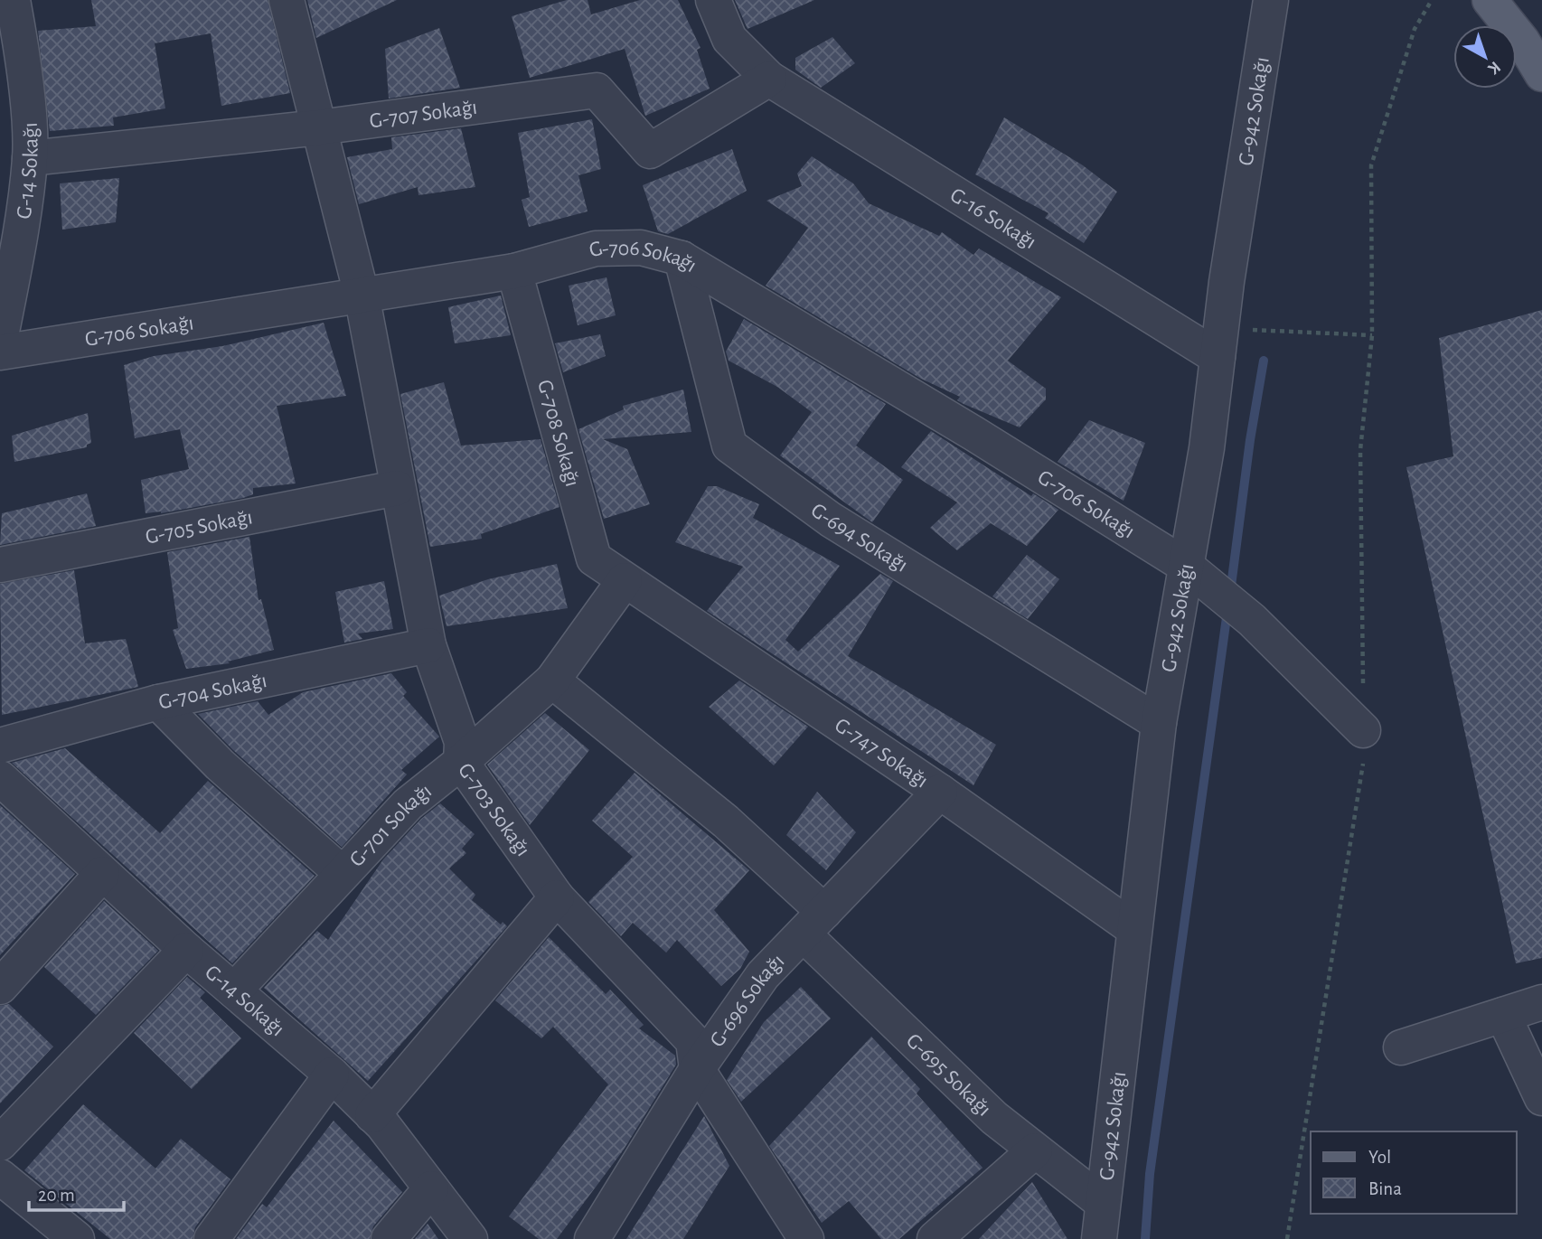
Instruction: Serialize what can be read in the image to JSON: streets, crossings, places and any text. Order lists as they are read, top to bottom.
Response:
{
  "streets": {
    "street": [
      "G-942 Sokağı",
      "G-707 Sokağı",
      "G-14 Sokağı",
      "G-16 Sokağı",
      "G-706 Sokağı",
      "G-708 Sokağı",
      "G-705 Sokağı",
      "G-694 Sokağı",
      "G-704 Sokağı",
      "G-747 Sokağı",
      "G-703 Sokağı",
      "G-701 Sokağı",
      "G-696 Sokağı",
      "G-695 Sokağı"
    ]
  },
  "crossings": [
    ["G-942 Sokağı", "G-16 Sokağı"],
    ["G-942 Sokağı", "G-706 Sokağı"],
    ["G-942 Sokağı", "G-694 Sokağı"],
    ["G-942 Sokağı", "G-747 Sokağı"],
    ["G-942 Sokağı", "G-695 Sokağı"],
    ["G-707 Sokağı", "G-14 Sokağı"],
    ["G-707 Sokağı", "G-16 Sokağı"],
    ["G-707 Sokağı", "G-703 Sokağı"],
    ["G-14 Sokağı", "G-701 Sokağı"],
    ["G-706 Sokağı", "G-708 Sokağı"],
    ["G-706 Sokağı", "G-694 Sokağı"],
    ["G-706 Sokağı", "G-703 Sokağı"],
    ["G-708 Sokağı", "G-747 Sokağı"],
    ["G-708 Sokağı", "G-701 Sokağı"],
    ["G-705 Sokağı", "G-703 Sokağı"],
    ["G-704 Sokağı", "G-703 Sokağı"],
    ["G-747 Sokağı", "G-701 Sokağı"],
    ["G-747 Sokağı", "G-696 Sokağı"],
    ["G-703 Sokağı", "G-701 Sokağı"],
    ["G-703 Sokağı", "G-696 Sokağı"],
    ["G-701 Sokağı", "G-695 Sokağı"],
    ["G-696 Sokağı", "G-695 Sokağı"]
  ],
  "legend": ["Yol", "Bina"],
  "scale_bar": "20 m",
  "north": "bottom right"
}
